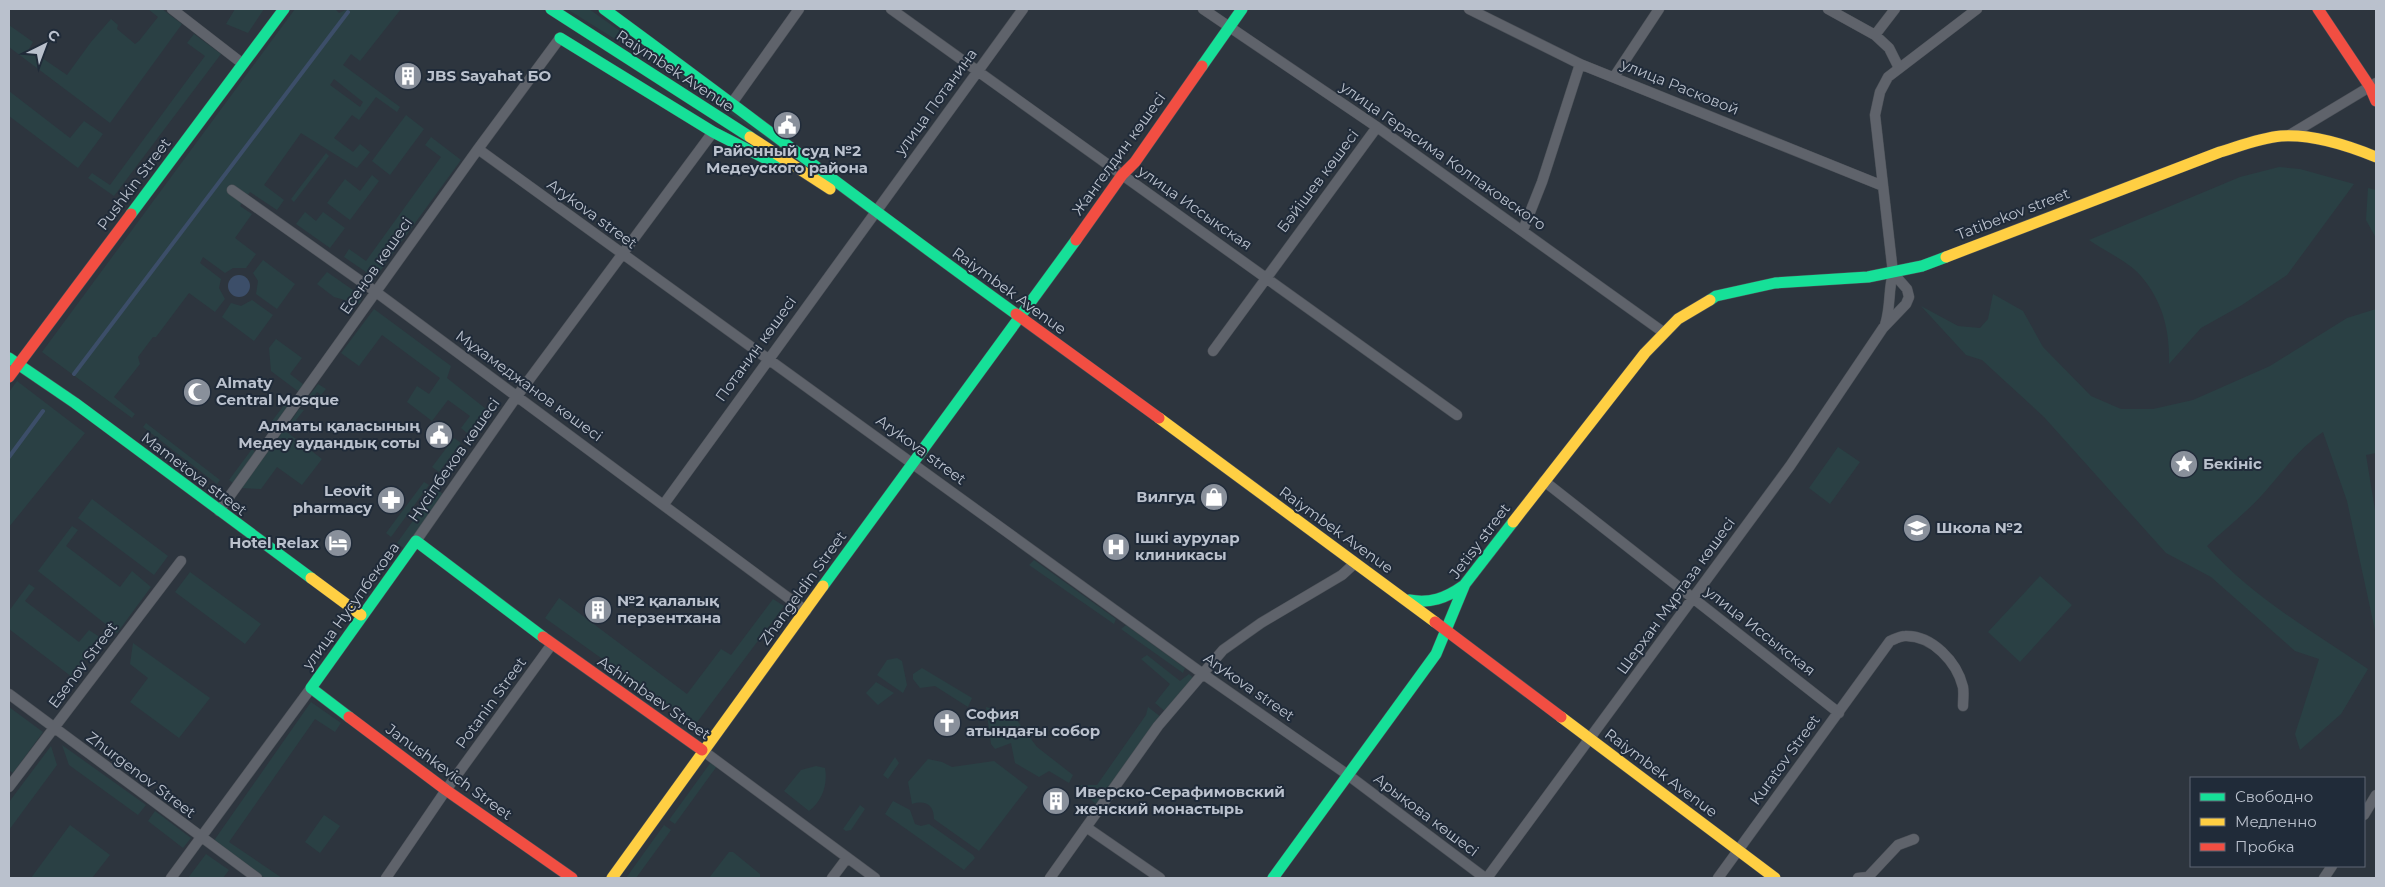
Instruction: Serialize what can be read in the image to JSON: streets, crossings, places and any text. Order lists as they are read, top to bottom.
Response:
{
  "streets": {
    "main road": [
      "Raiymbek Avenue",
      "Жангелдин көшесі",
      "Pushkin Street",
      "Tatibekov street",
      "Mametovа street",
      "Jetisy street",
      "Zhangeldin Street",
      "улица Нусупбекова",
      "Ashimbaev Street",
      "Janushkevich Street"
    ],
    "street": [
      "улица Расковой",
      "улица Потанина",
      "улица Герасима Колпаковского",
      "Бәйішев көшесі",
      "улица Иссыкская",
      "Arykova street",
      "Есенов көшесі",
      "Потанин көшесі",
      "Мұхамеджанов көшесі",
      "Нүсіпбеков көшесі",
      "Шерхан Мұртаза көшесі",
      "Esenov Street",
      "Potanin Street",
      "Kuratov Street",
      "Zhurgenov Street",
      "Арықова көшесі"
    ]
  },
  "crossings": [
    ["Raiymbek Avenue", "улица Потанина"],
    ["Raiymbek Avenue", "Жангелдин көшесі"],
    ["Raiymbek Avenue", "Есенов көшесі"],
    ["Raiymbek Avenue", "Потанин көшесі"],
    ["Raiymbek Avenue", "Нүсіпбеков көшесі"],
    ["Raiymbek Avenue", "Jetisy street"],
    ["Raiymbek Avenue", "Zhangeldin Street"],
    ["Raiymbek Avenue", "Шерхан Мұртаза көшесі"],
    ["Raiymbek Avenue", "Kuratov Street"],
    ["улица Потанина", "улица Иссыкская"],
    ["улица Потанина", "Потанин көшесі"],
    ["Жангелдин көшесі", "улица Герасима Колпаковского"],
    ["Жангелдин көшесі", "улица Иссыкская"],
    ["Жангелдин көшесі", "Zhangeldin Street"],
    ["улица Герасима Колпаковского", "Бәйішев көшесі"],
    ["улица Герасима Колпаковского", "Tatibekov street"],
    ["улица Герасима Колпаковского", "Jetisy street"],
    ["Бәйішев көшесі", "улица Иссыкская"],
    ["Pushkin Street", "Mametovа street"],
    ["улица Иссыкская", "Jetisy street"],
    ["улица Иссыкская", "Шерхан Мұртаза көшесі"],
    ["улица Иссыкская", "Kuratov Street"],
    ["Arykova street", "Есенов көшесі"],
    ["Arykova street", "Потанин көшесі"],
    ["Arykova street", "Нүсіпбеков көшесі"],
    ["Arykova street", "Jetisy street"],
    ["Arykova street", "Zhangeldin Street"],
    ["Arykova street", "Арықова көшесі"],
    ["Tatibekov street", "Jetisy street"],
    ["Есенов көшесі", "Мұхамеджанов көшесі"],
    ["Есенов көшесі", "Mametovа street"],
    ["Потанин көшесі", "Мұхамеджанов көшесі"],
    ["Мұхамеджанов көшесі", "Нүсіпбеков көшесі"],
    ["Мұхамеджанов көшесі", "Zhangeldin Street"],
    ["Нүсіпбеков көшесі", "улица Нусупбекова"],
    ["Нүсіпбеков көшесі", "Ashimbaev Street"],
    ["Mametovа street", "улица Нусупбекова"],
    ["Jetisy street", "Арықова көшесі"],
    ["Zhangeldin Street", "Ashimbaev Street"],
    ["Шерхан Мұртаза көшесі", "Арықова көшесі"],
    ["улица Нусупбекова", "Ashimbaev Street"],
    ["улица Нусупбекова", "Janushkevich Street"],
    ["Esenov Street", "Zhurgenov Street"],
    ["Ashimbaev Street", "Potanin Street"],
    ["Potanin Street", "Janushkevich Street"]
  ],
  "places": {
    "building": ["JBS Sayahat БО", "№2 қалалық перзентхана", "Иверско-Серафимовский женский монастырь"],
    "public building": ["Районный суд №2 Медеуского района", "Алматы қаласының Медеу аудандық соты"],
    "mosque": ["Almaty Central Mosque"],
    "place": ["Бекініс"],
    "shop": ["Вилгуд"],
    "pharmacy": ["Leovit pharmacy"],
    "school or university": ["Школа №2"],
    "hotel": ["Hotel Relax"],
    "hospital": ["Ішкі аурулар клиникасы"],
    "church": ["София атындағы собор"]
  },
  "legend": ["Свободно", "Медленно", "Пробка"],
  "north": "top right"
}
